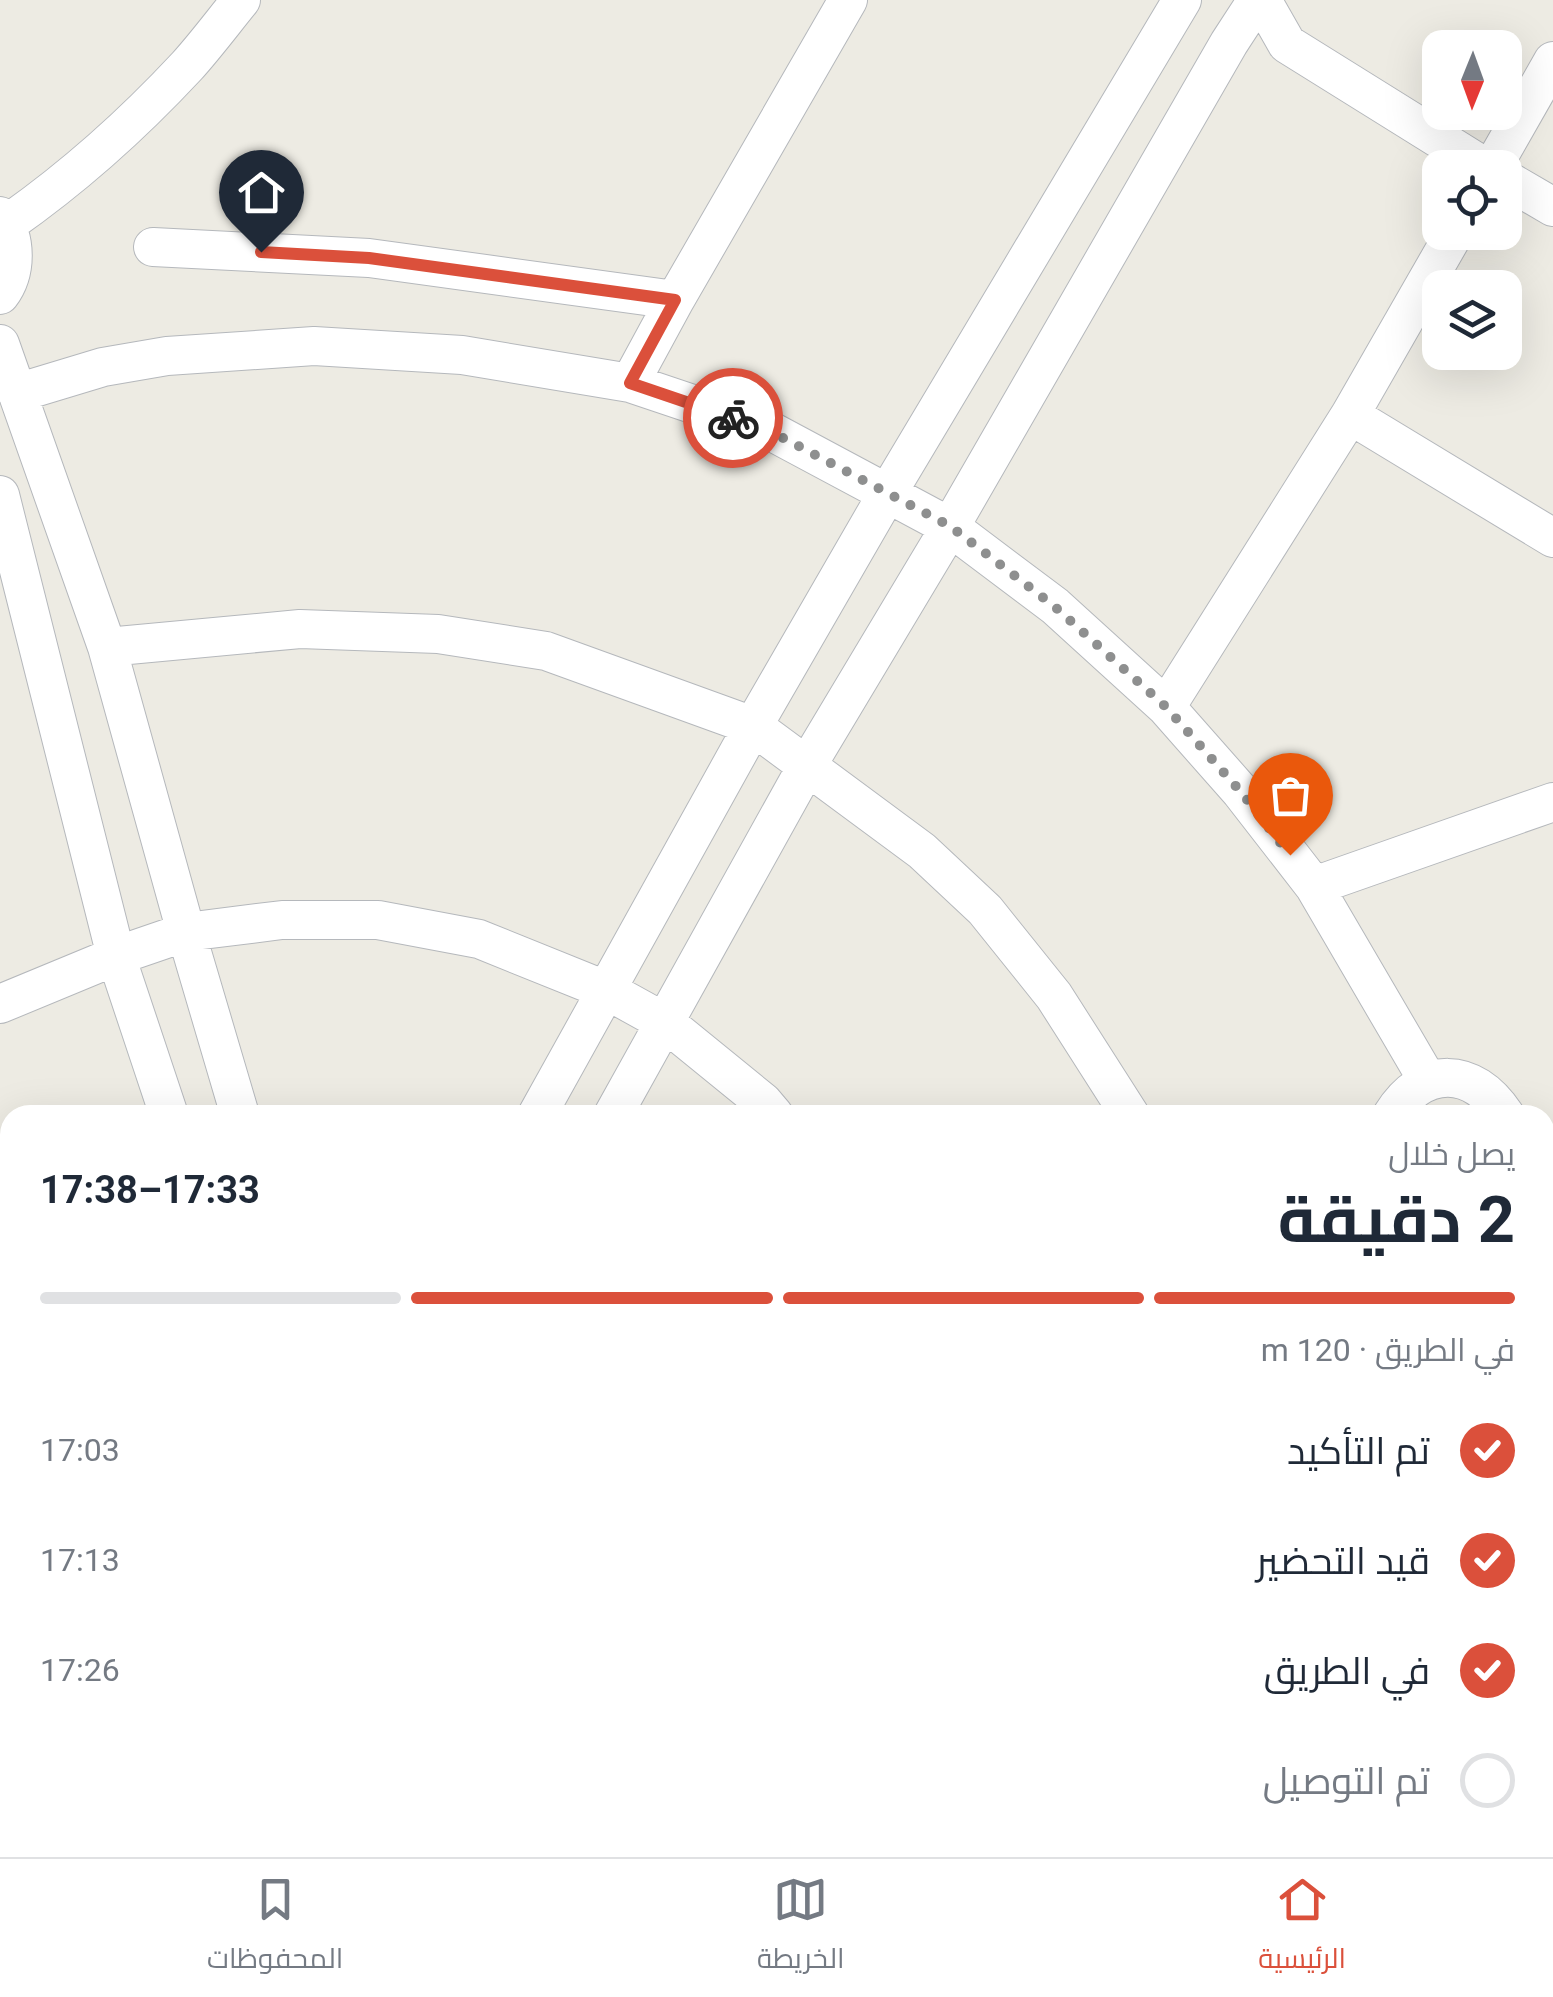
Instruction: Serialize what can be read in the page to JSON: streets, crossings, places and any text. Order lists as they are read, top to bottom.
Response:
{
  "north": "bottom",
  "page": {
    "heading": ["2 دقيقة", "يصل خلال", "17:33–17:38"],
    "bar": "في الطريق · 120 m",
    "list": [
      ["تم التأكيد", "17:03"],
      ["قيد التحضير", "17:13"],
      ["في الطريق", "17:26"],
      "تم التوصيل"
    ],
    "tabs": ["الرئيسية", "الخريطة", "المحفوظات"]
  }
}
